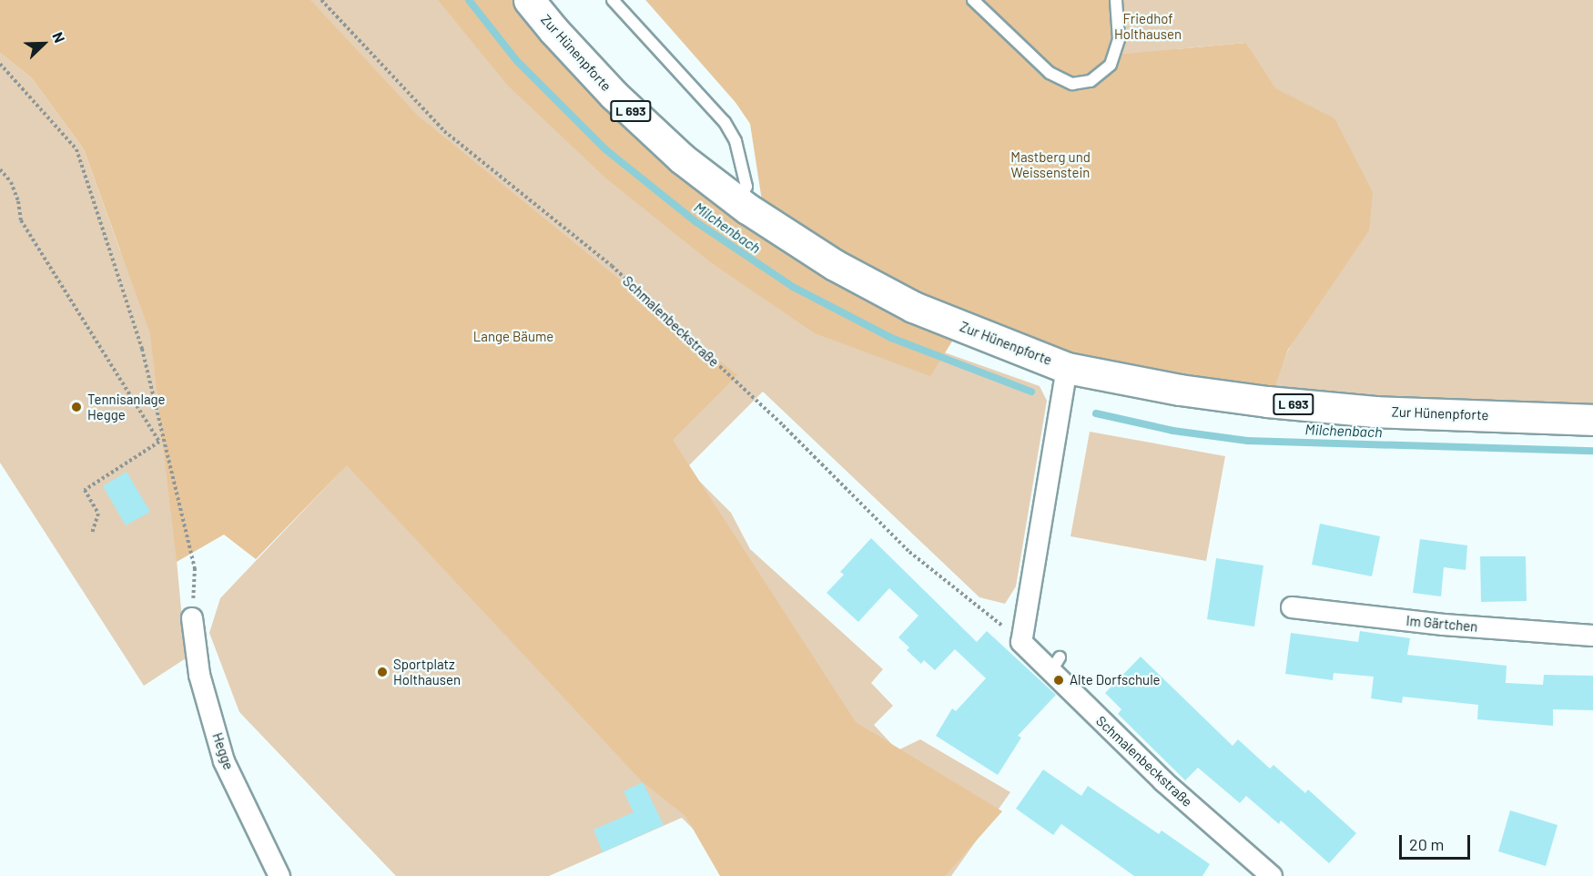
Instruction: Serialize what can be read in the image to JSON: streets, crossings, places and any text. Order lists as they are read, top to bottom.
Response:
{
  "streets": {
    "main road": ["Zur Hünenpforte", "L 693"],
    "street": ["Schmalenbeckstraße", "Im Gärtchen", "Hegge"]
  },
  "water": ["Milchenbach"],
  "parks": ["Friedhof Holthausen", "Mastberg und Weissenstein", "Lange Bäume"],
  "places": ["Tennisanlage Hegge", "Sportplatz Holthausen", "Alte Dorfschule"],
  "scale_bar": "20 m",
  "north": "top right"
}
